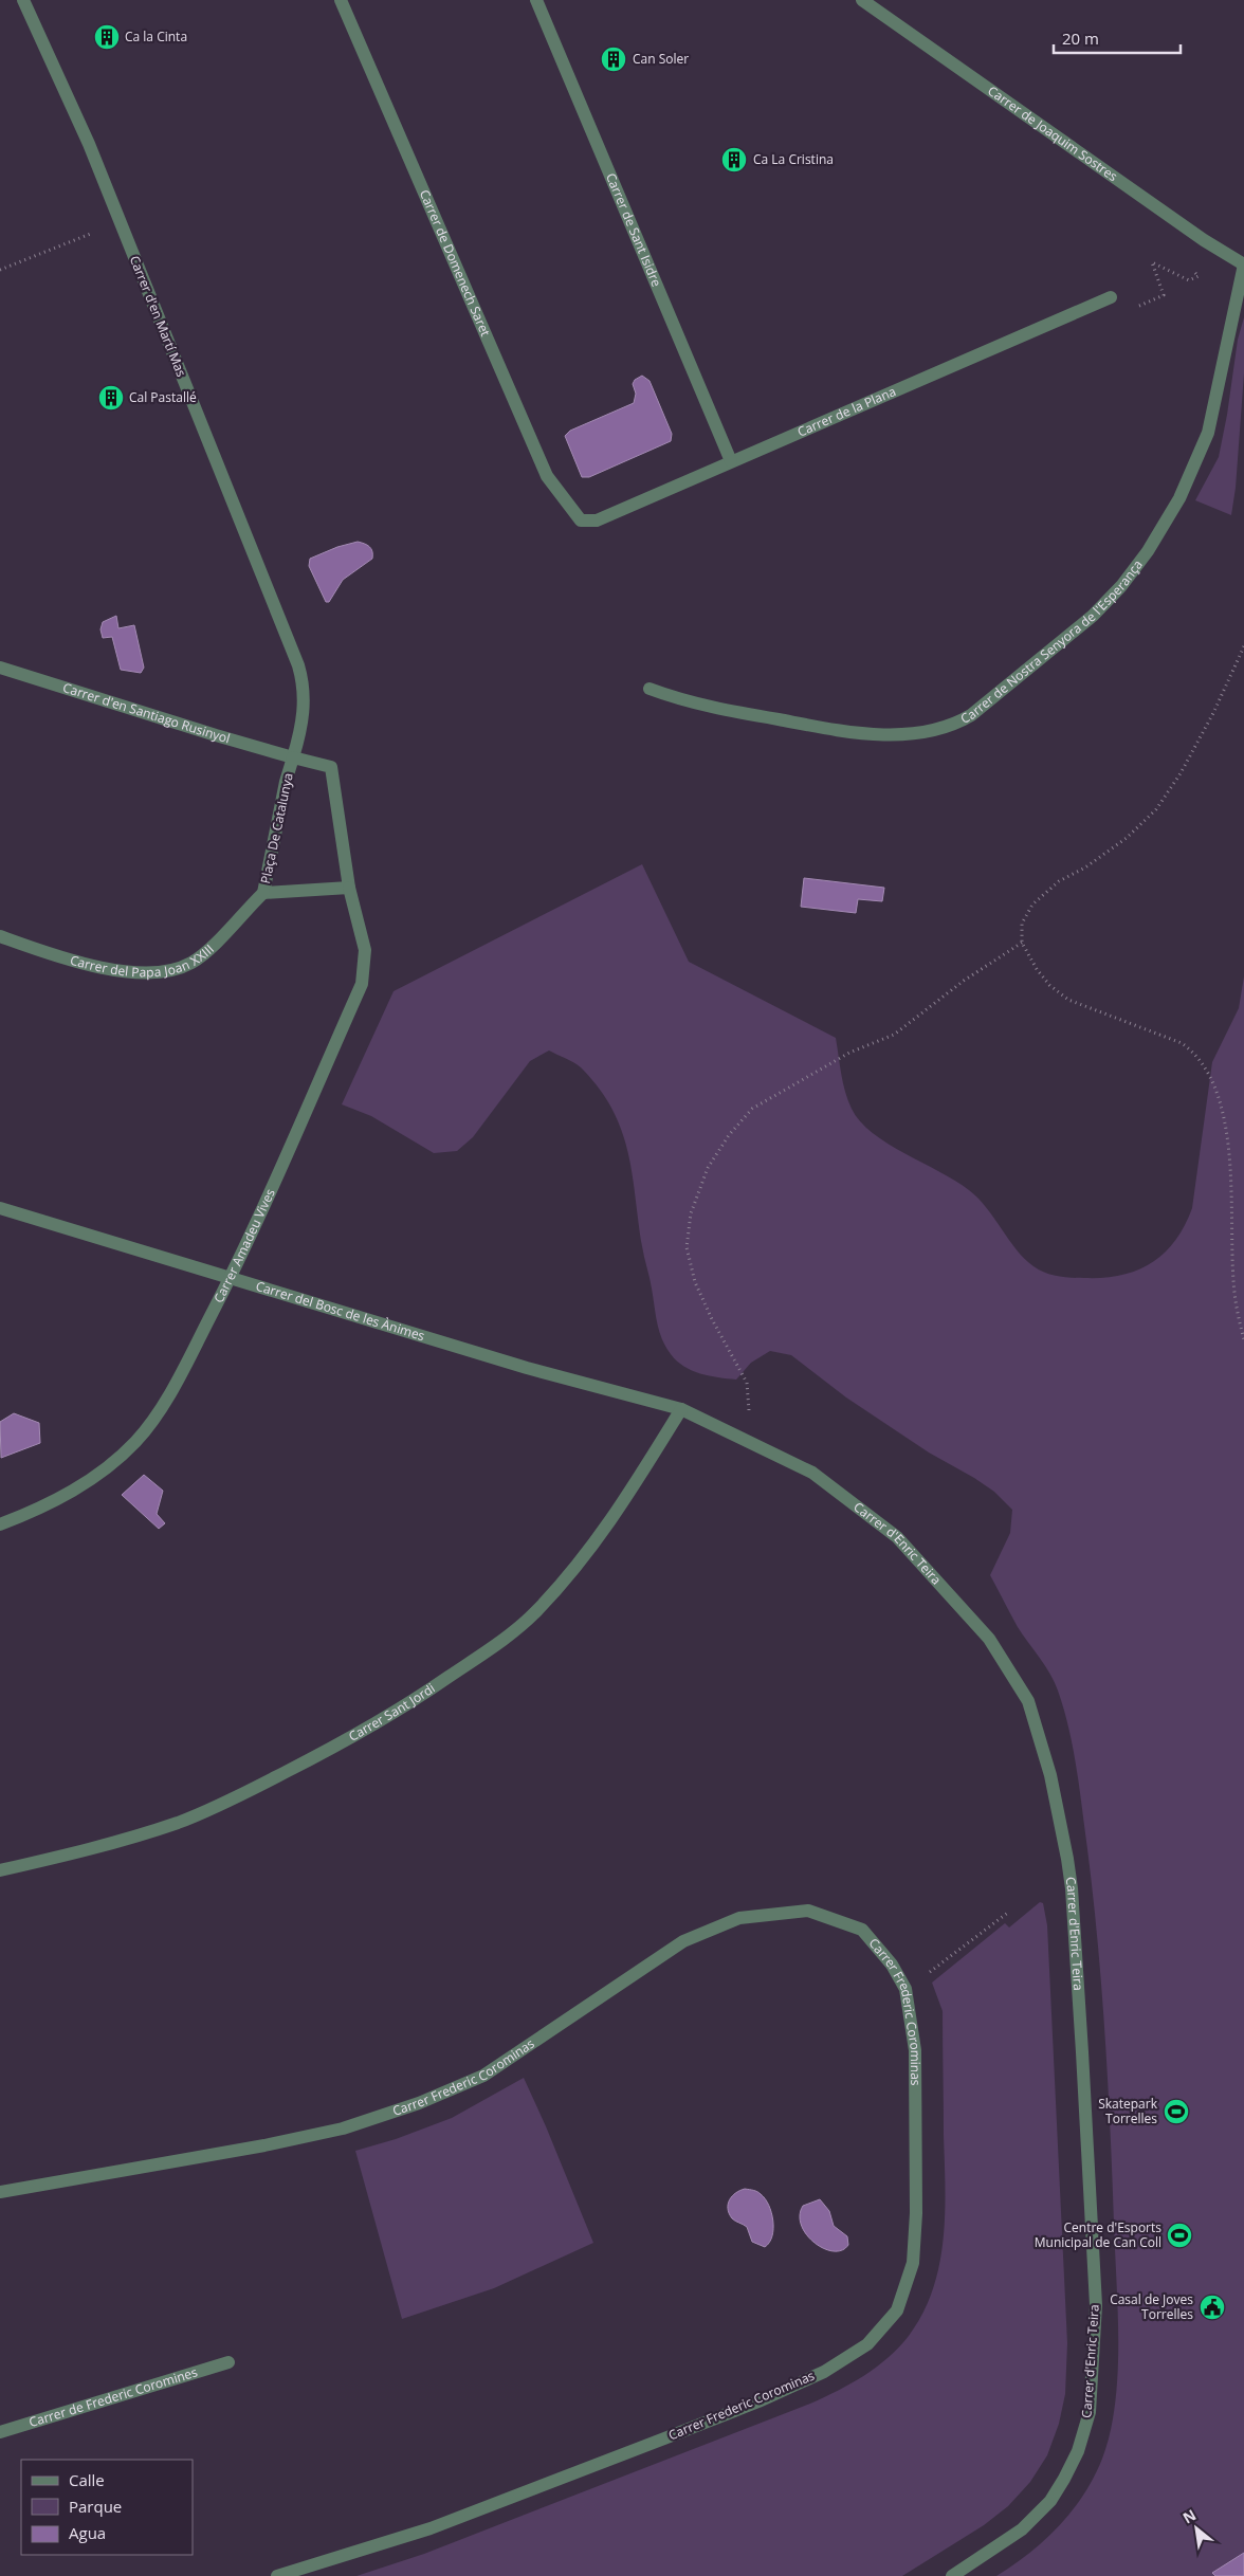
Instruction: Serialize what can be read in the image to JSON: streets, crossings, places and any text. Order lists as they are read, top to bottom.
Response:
{
  "streets": {
    "street": [
      "Carrer de Joaquim Sostres",
      "Carrer de Sant Isidre",
      "Carrer de Domenech Saret",
      "Carrer d'en Martí Mas",
      "Carrer de la Plana",
      "Carrer de Nostra Senyora de l'Esperança",
      "Carrer d'en Santiago Rusinyol",
      "Plaça De Catalunya",
      "Carrer del Papa Joan XXIII",
      "Carrer Amadeu Vives",
      "Carrer del Bosc de les Ànimes",
      "Carrer d'Enric Teira",
      "Carrer Sant Jordi",
      "Carrer Frederic Corominas",
      "Carrer de Frederic Coromines"
    ]
  },
  "crossings": [
    ["Carrer de Joaquim Sostres", "Carrer de Nostra Senyora de l'Esperança"],
    ["Carrer de Sant Isidre", "Carrer de la Plana"],
    ["Carrer de Domenech Saret", "Carrer de la Plana"],
    ["Carrer d'en Martí Mas", "Carrer d'en Santiago Rusinyol"],
    ["Carrer d'en Martí Mas", "Plaça De Catalunya"],
    ["Carrer d'en Santiago Rusinyol", "Plaça De Catalunya"],
    ["Plaça De Catalunya", "Carrer del Papa Joan XXIII"],
    ["Plaça De Catalunya", "Carrer Amadeu Vives"],
    ["Carrer Amadeu Vives", "Carrer del Bosc de les Ànimes"],
    ["Carrer del Bosc de les Ànimes", "Carrer d'Enric Teira"],
    ["Carrer del Bosc de les Ànimes", "Carrer Sant Jordi"],
    ["Carrer d'Enric Teira", "Carrer Sant Jordi"]
  ],
  "places": {
    "building": [
      "Ca la Cinta",
      "Can Soler",
      "Ca La Cristina",
      "Cal Pastallé"
    ],
    "sports": ["Skatepark Torrelles", "Centre d'Esports Municipal de Can Coll"],
    "public building": ["Casal de Joves Torrelles"]
  },
  "legend": ["Calle", "Parque", "Agua"],
  "scale_bar": "20 m",
  "north": "top left"
}
